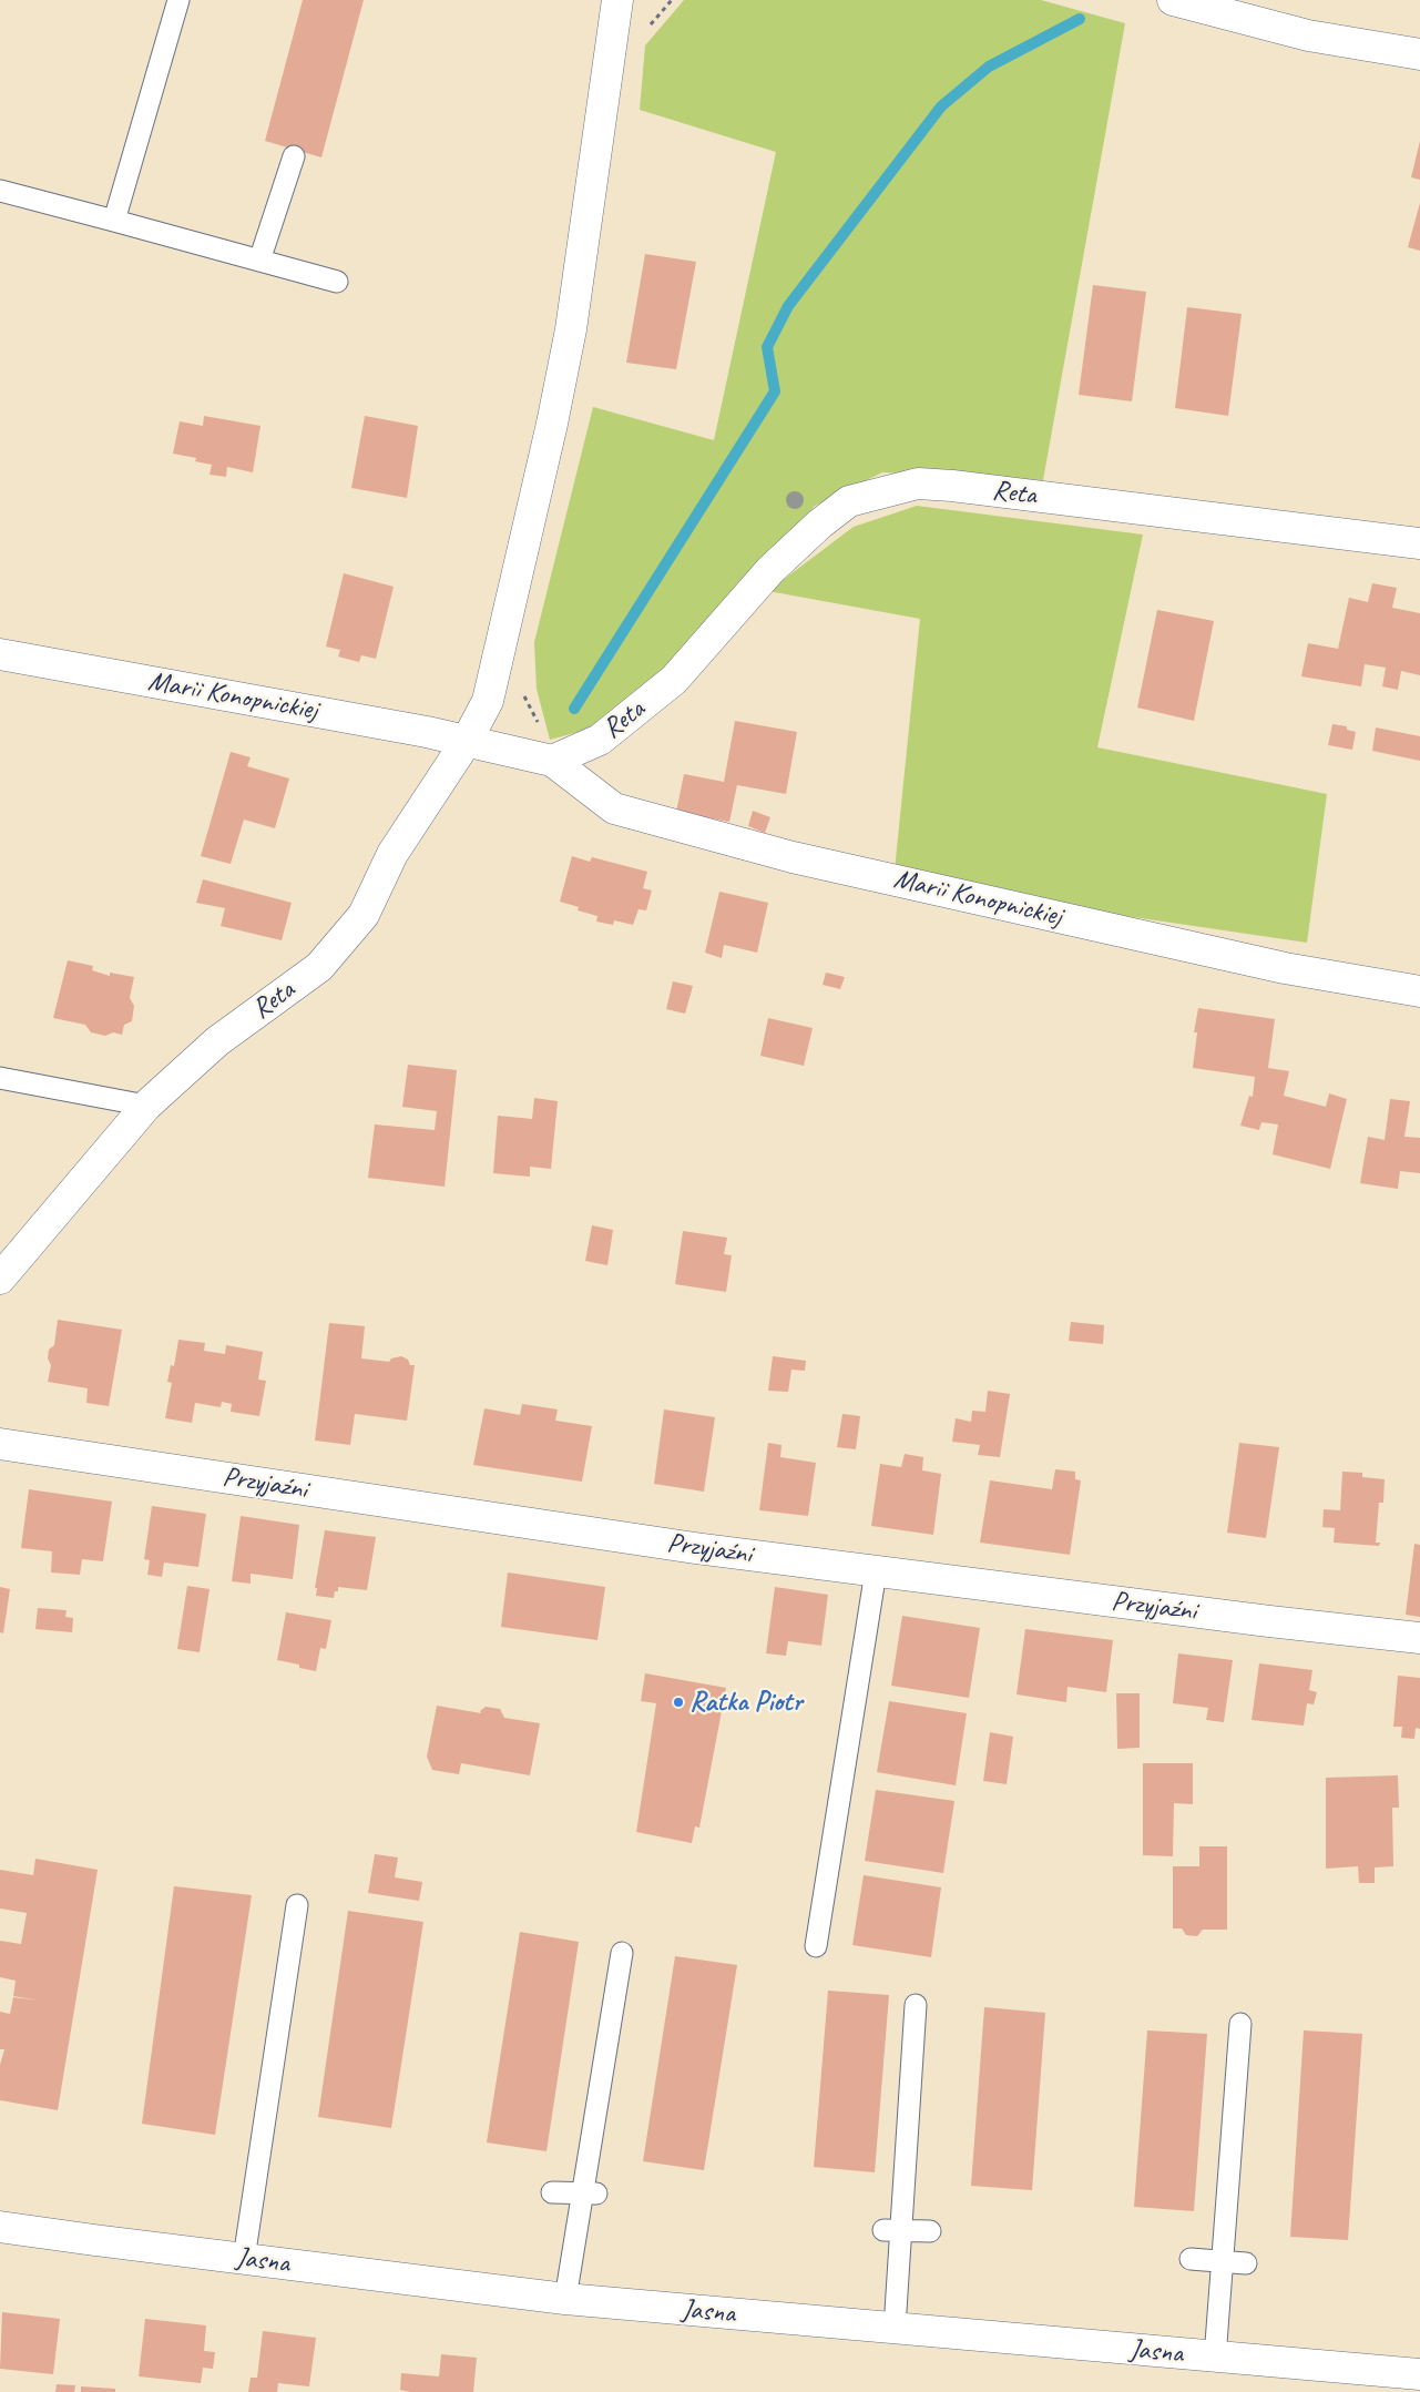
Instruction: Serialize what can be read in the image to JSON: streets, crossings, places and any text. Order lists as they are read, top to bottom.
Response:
{
  "streets": {
    "street": [
      "Reta",
      "Marii Konopnickiej",
      "Przyjaźni",
      "Jasna"
    ]
  },
  "crossings": [
    ["Reta", "Marii Konopnickiej"]
  ],
  "places": ["Ratka Piotr"]
}
